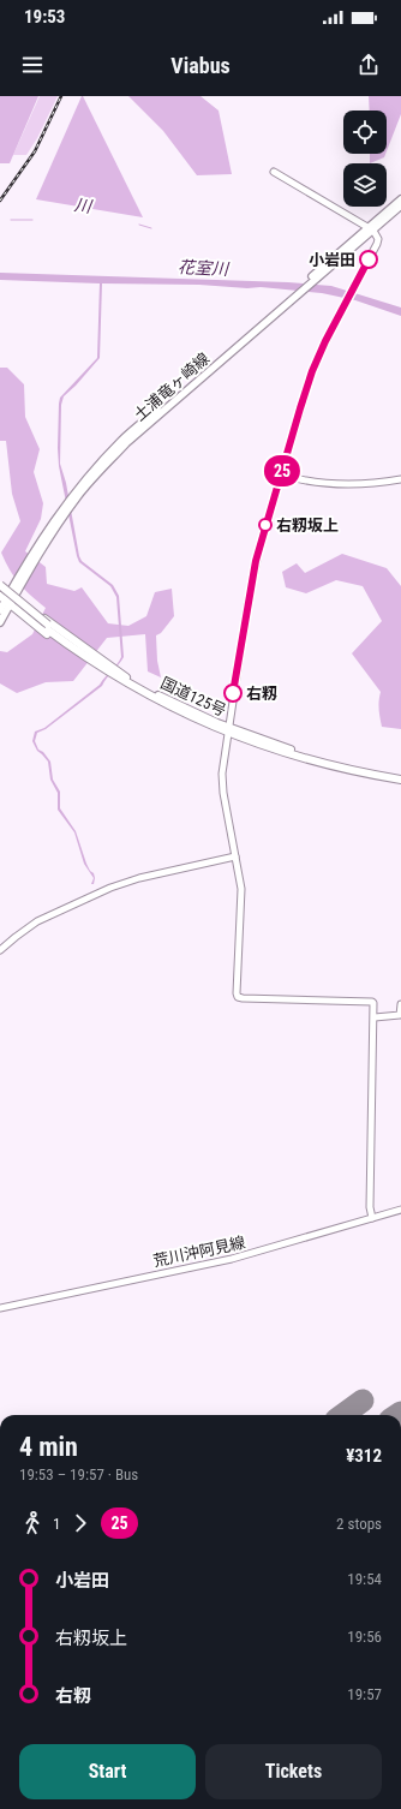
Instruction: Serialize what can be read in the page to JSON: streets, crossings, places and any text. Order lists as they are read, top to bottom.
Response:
{
  "streets": {
    "highway": ["国道125号"],
    "main road": ["土浦竜ヶ崎線"],
    "street": ["荒川沖阿見線"]
  },
  "water": ["川", "花室川"],
  "places": ["小岩田", "右籾坂上", "右籾"],
  "lines": ["bus line 25"],
  "page": {
    "status": "19:53",
    "header": "Viabus",
    "on_map": "25",
    "heading": ["4 min", "19:53 – 19:57 · Bus", "¥312"],
    "legs": ["1", "25", "2 stops"],
    "list": [
      {
        "name": "小岩田",
        "value": "19:54"
      },
      {
        "name": "右籾坂上",
        "value": "19:56"
      },
      {
        "name": "右籾",
        "value": "19:57"
      }
    ],
    "buttons": ["Start", "Tickets"]
  }
}
